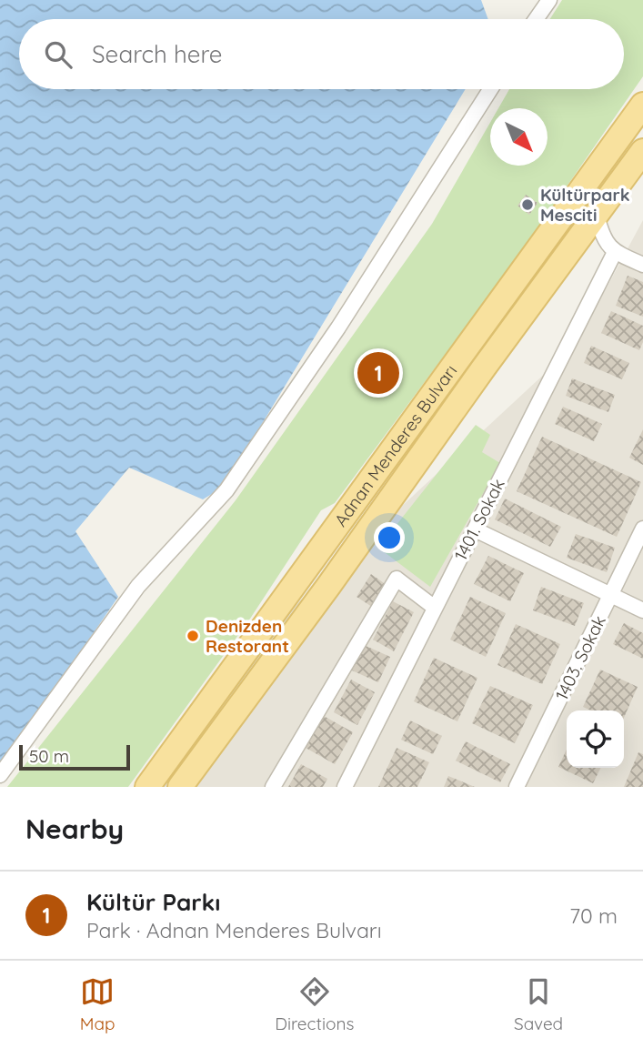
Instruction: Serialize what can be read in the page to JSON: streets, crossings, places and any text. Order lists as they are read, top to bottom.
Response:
{
  "streets": {
    "main road": ["Adnan Menderes Bulvarı"],
    "street": ["1401. Sokak", "1403. Sokak"]
  },
  "places": ["Kültürpark Mesciti", "Denizden Restorant"],
  "scale_bar": "50 m",
  "north": "bottom right",
  "page": {
    "search": "Search here",
    "pins": "1",
    "scale": "50 m",
    "heading": "Nearby",
    "list": [
      {
        "mark": "1",
        "name": "Kültür Parkı",
        "note": "Park · Adnan Menderes Bulvarı",
        "value": "70 m"
      }
    ],
    "nav": ["Map", "Directions", "Saved"]
  }
}
